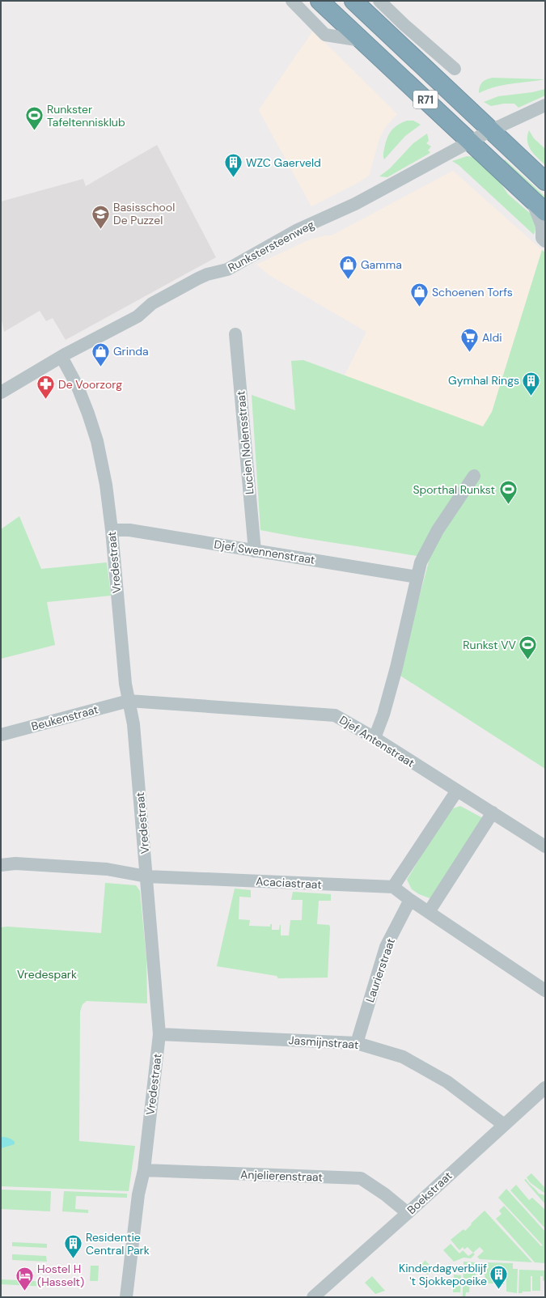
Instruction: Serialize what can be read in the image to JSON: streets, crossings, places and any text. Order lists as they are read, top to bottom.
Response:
{
  "streets": {
    "highway": ["R71"],
    "street": [
      "Runkstersteenweg",
      "Lucien Nolensstraat",
      "Djef Swennenstraat",
      "Vredestraat",
      "Beukenstraat",
      "Djef Antenstraat",
      "Acaciastraat",
      "Laurierstraat",
      "Jasmijnstraat",
      "Anjelierenstraat",
      "Boekstraat"
    ]
  },
  "crossings": [
    ["R71", "Runkstersteenweg"],
    ["Runkstersteenweg", "Vredestraat"],
    ["Lucien Nolensstraat", "Djef Swennenstraat"],
    ["Djef Swennenstraat", "Vredestraat"],
    ["Vredestraat", "Beukenstraat"],
    ["Vredestraat", "Djef Antenstraat"],
    ["Vredestraat", "Acaciastraat"],
    ["Vredestraat", "Jasmijnstraat"],
    ["Vredestraat", "Anjelierenstraat"],
    ["Beukenstraat", "Djef Antenstraat"],
    ["Laurierstraat", "Jasmijnstraat"],
    ["Jasmijnstraat", "Boekstraat"],
    ["Anjelierenstraat", "Boekstraat"]
  ],
  "parks": ["Vredespark"],
  "places": {
    "sports": ["Runkster Tafeltennisklub", "Sporthal Runkst", "Runkst VV"],
    "building": [
      "WZC Gaerveld",
      "Gymhal Rings",
      "Residentie Central Park",
      "Kinderdagverblijf 't Sjokkepoeike"
    ],
    "school or university": ["Basisschool De Puzzel"],
    "shop": ["Gamma", "Schoenen Torfs", "Grinda"],
    "supermarket": ["Aldi"],
    "pharmacy": ["De Voorzorg"],
    "hotel": ["Hostel H (Hasselt)"]
  }
}
